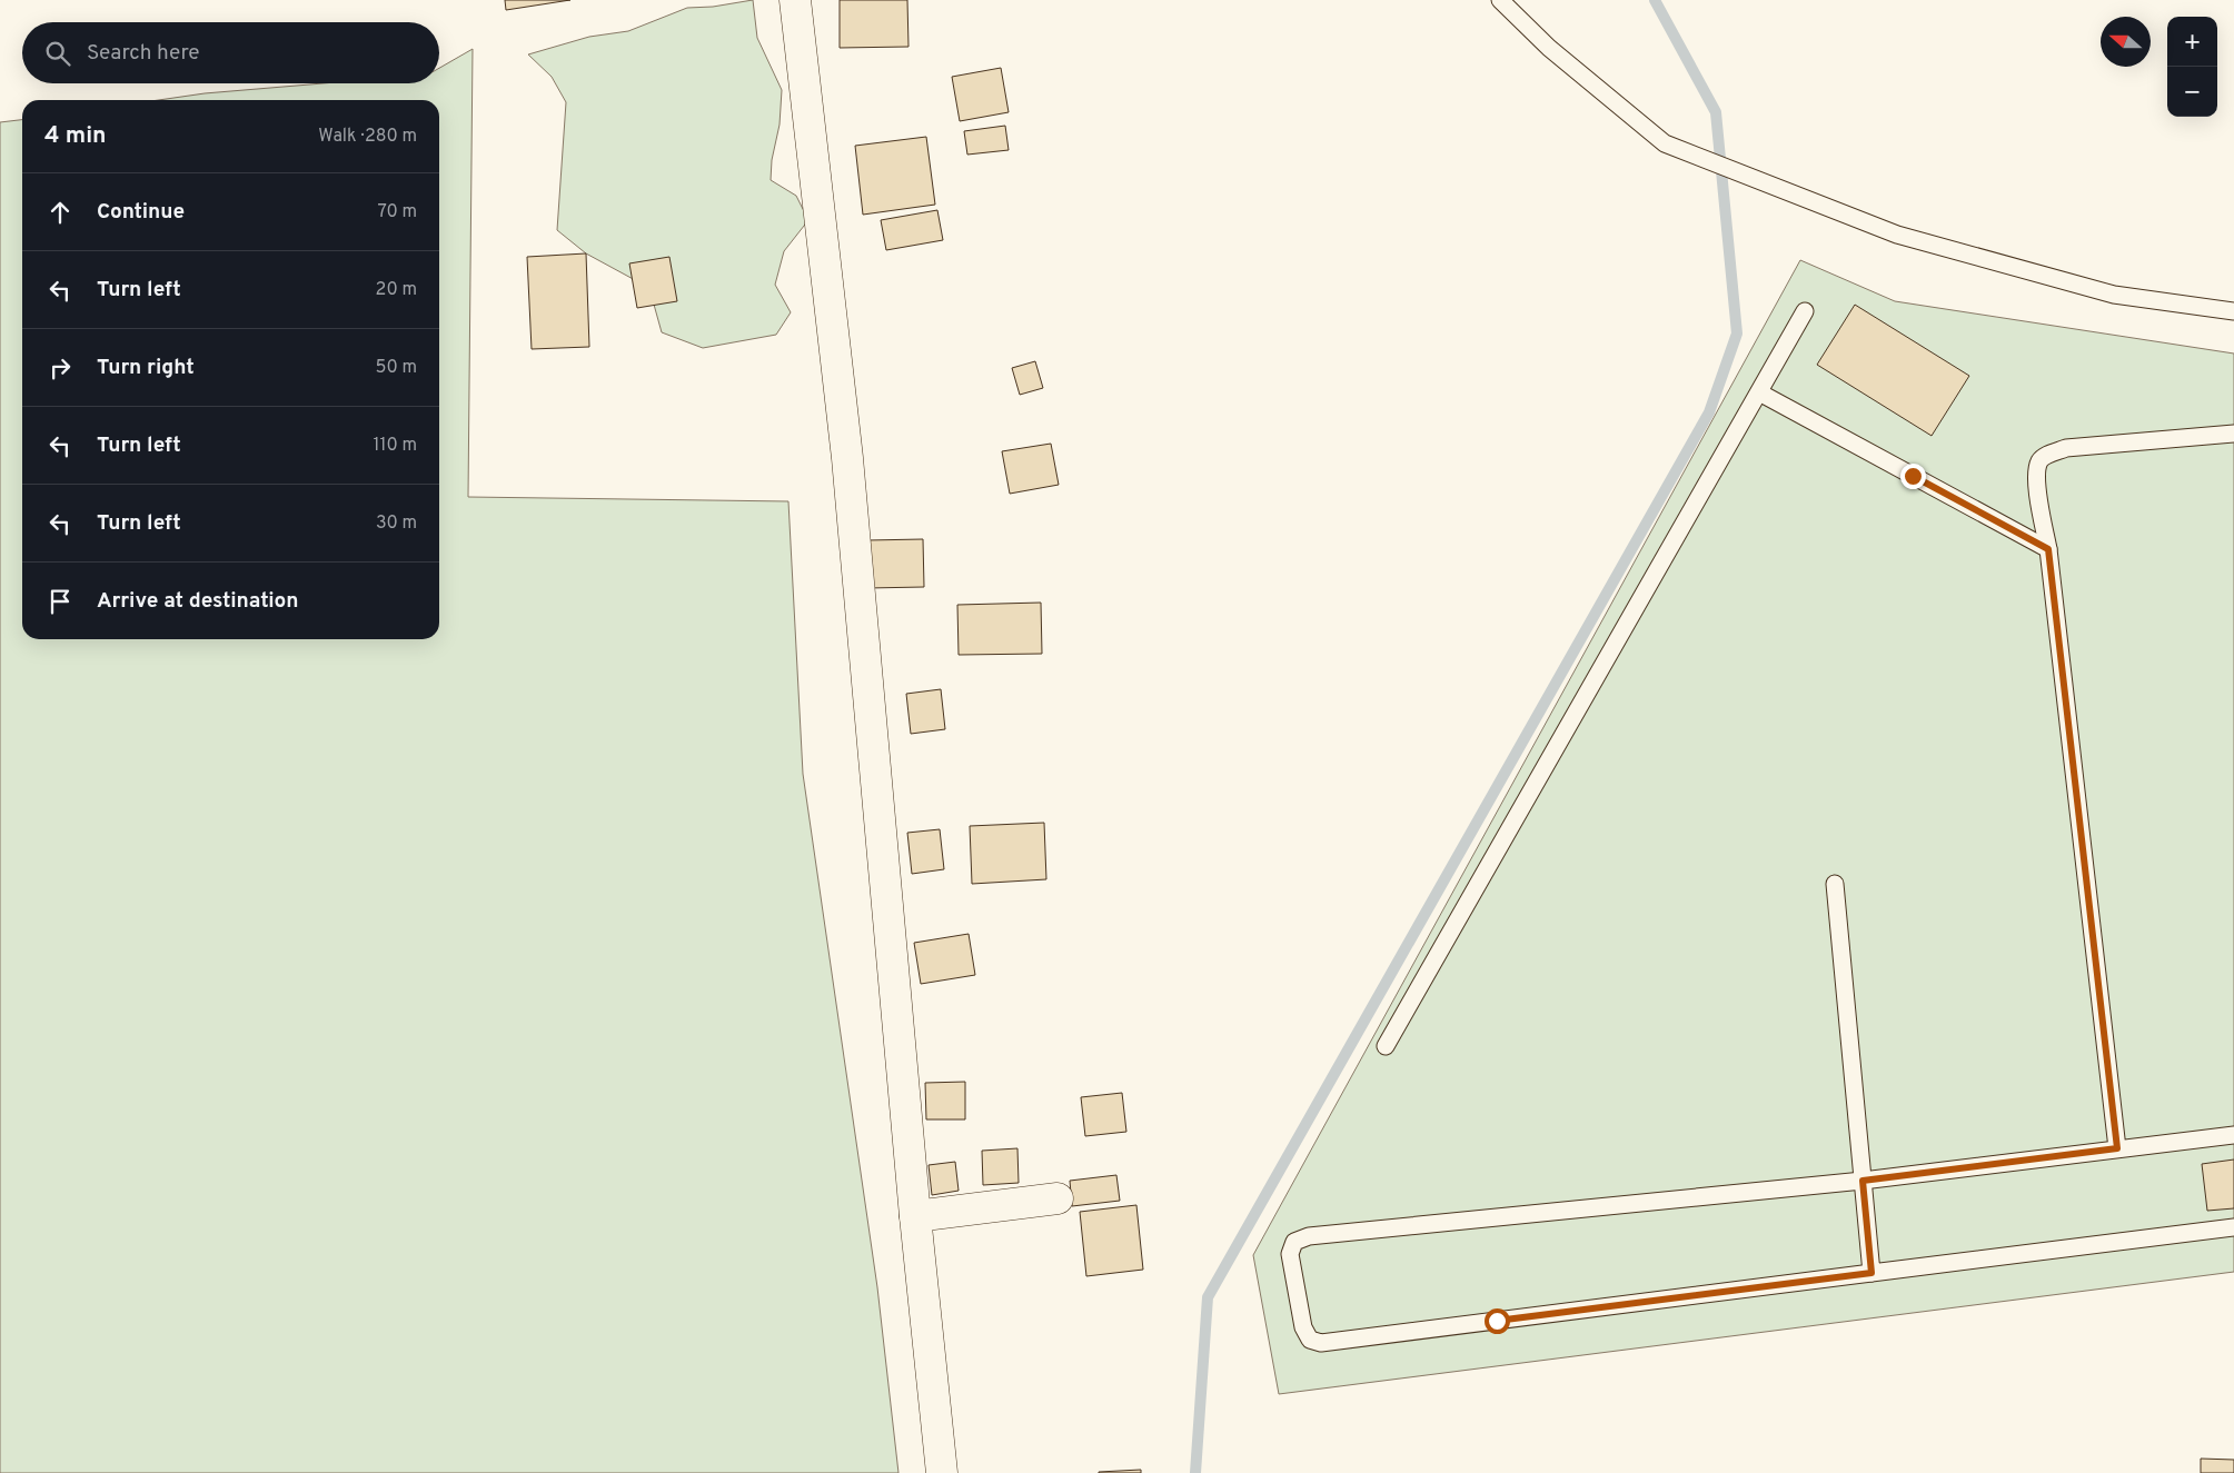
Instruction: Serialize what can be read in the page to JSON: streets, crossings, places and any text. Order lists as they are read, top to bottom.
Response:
{
  "north": "left",
  "page": {
    "map_buttons": ["+", "−"],
    "search": "Search here",
    "heading": ["4 min", "Walk · 280 m"],
    "list": [
      ["Continue", "70 m"],
      ["Turn left", "20 m"],
      ["Turn right", "50 m"],
      ["Turn left", "110 m"],
      ["Turn left", "30 m"],
      "Arrive at destination"
    ]
  }
}
